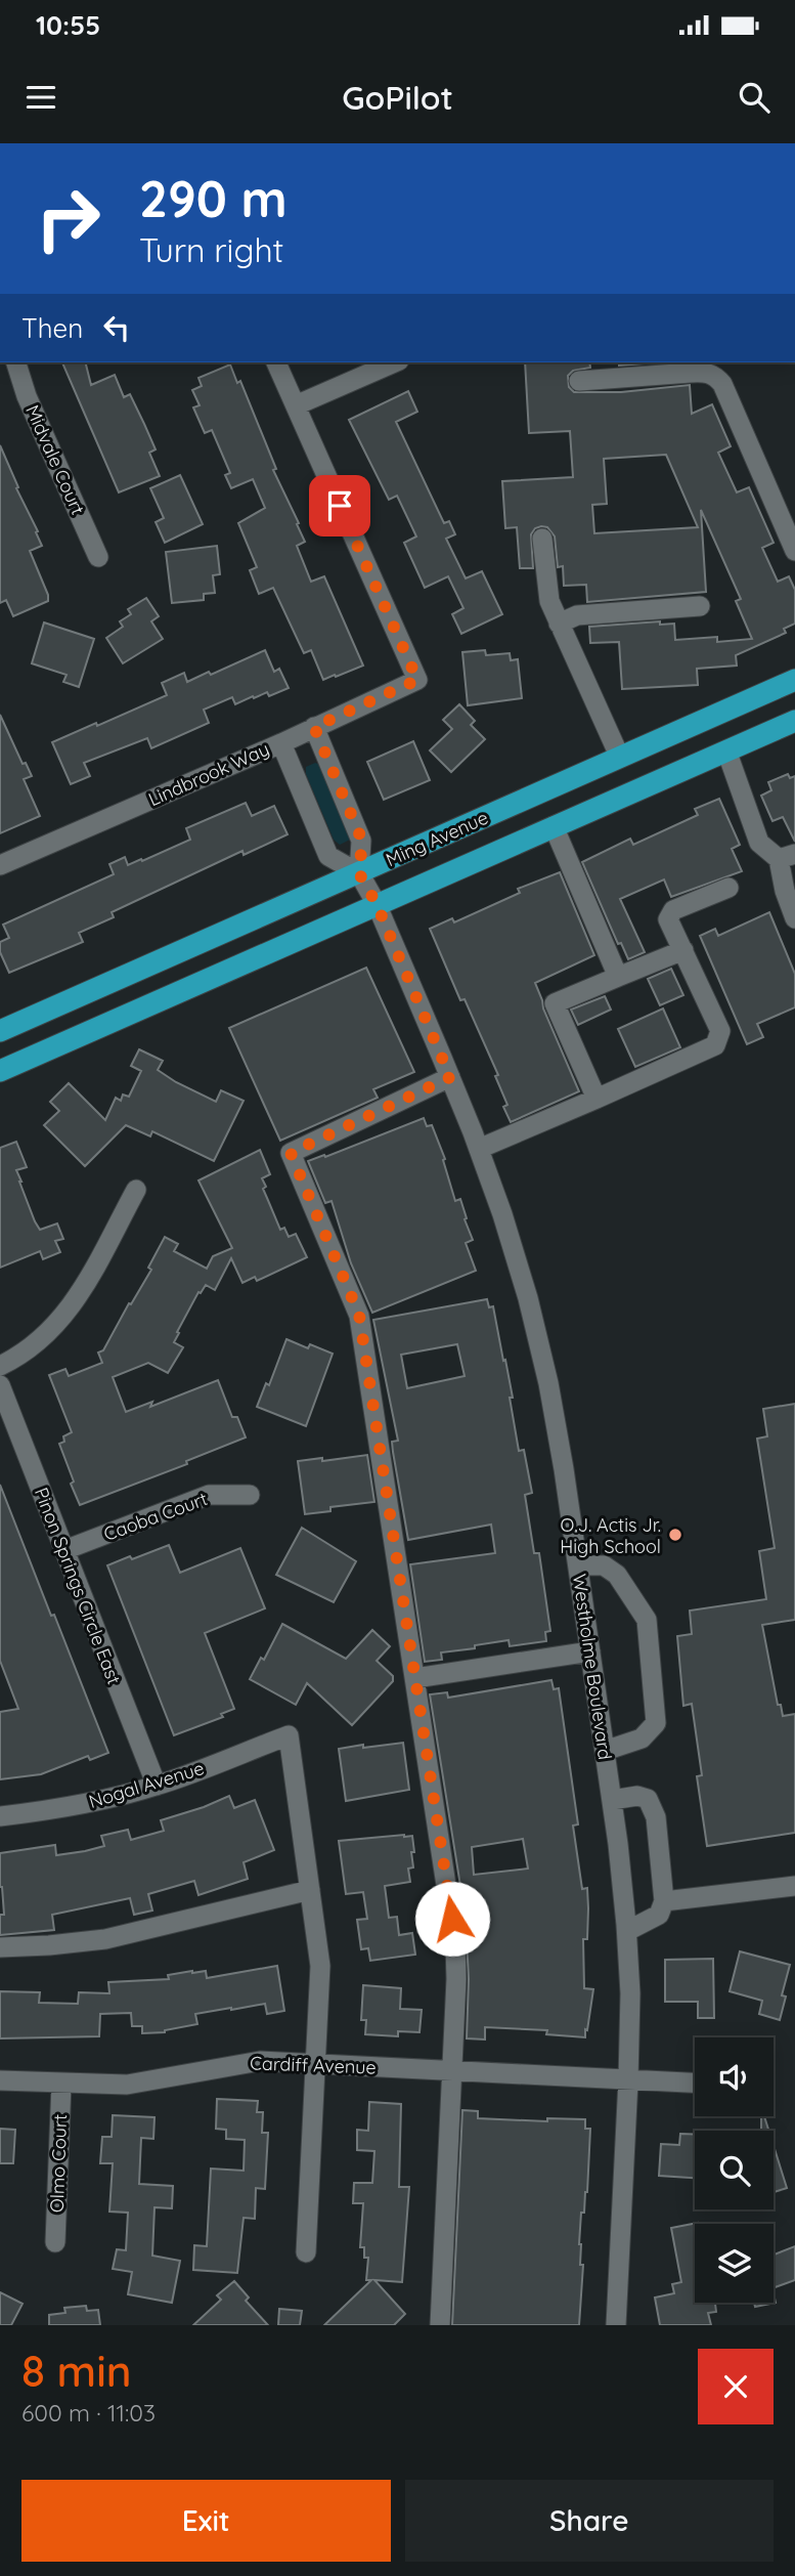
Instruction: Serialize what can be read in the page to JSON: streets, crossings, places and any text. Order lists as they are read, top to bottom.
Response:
{
  "streets": {
    "main road": ["Ming Avenue"],
    "street": [
      "Midvale Court",
      "Lindbrook Way",
      "Caoba Court",
      "Pinon Springs Circle East",
      "Westholme Boulevard",
      "Nogal Avenue",
      "Cardiff Avenue",
      "Olmo Court"
    ]
  },
  "crossings": [
    ["Ming Avenue", "Westholme Boulevard"],
    ["Caoba Court", "Pinon Springs Circle East"],
    ["Pinon Springs Circle East", "Nogal Avenue"],
    ["Westholme Boulevard", "Cardiff Avenue"],
    ["Cardiff Avenue", "Olmo Court"]
  ],
  "places": ["O.J. Actis Jr. High School"],
  "page": {
    "status": "10:55",
    "header": "GoPilot",
    "turn": ["290 m", "Turn right"],
    "then": "Then",
    "heading": ["8 min", "600 m · 11:03"],
    "buttons": ["Exit", "Share"]
  }
}
